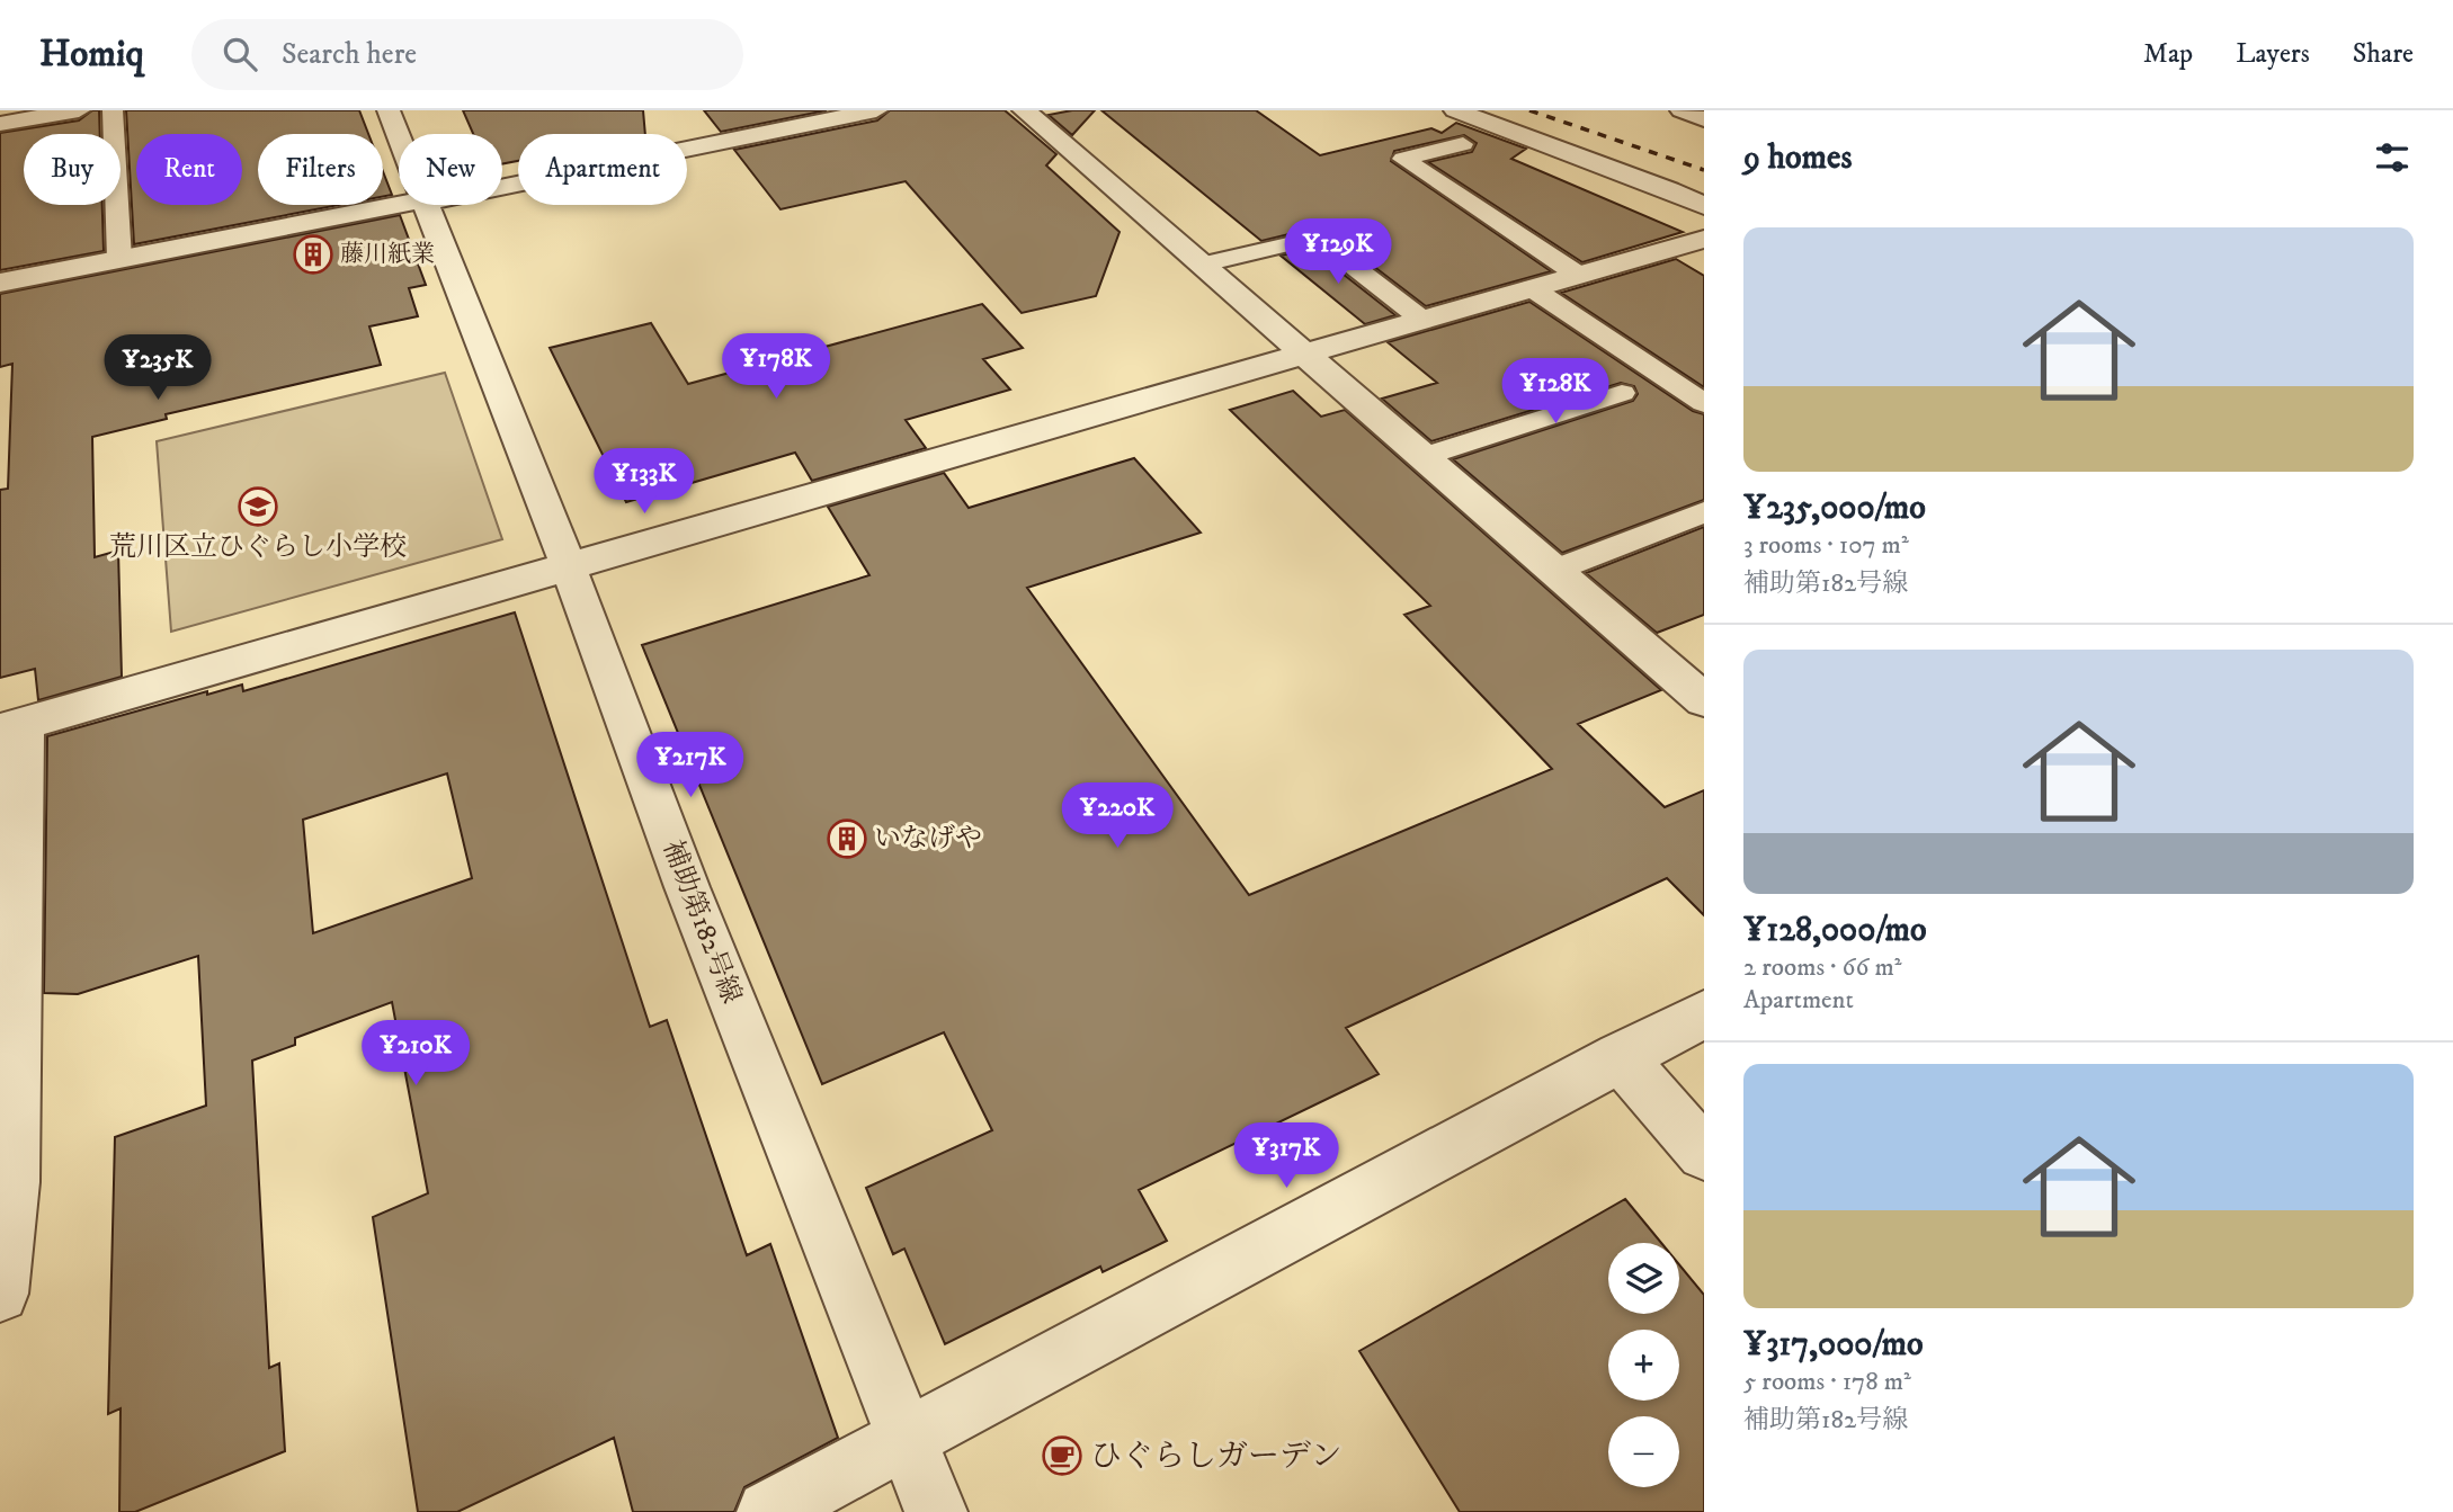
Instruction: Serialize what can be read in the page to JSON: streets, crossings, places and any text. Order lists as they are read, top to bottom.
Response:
{
  "streets": {
    "street": ["補助第182号線"]
  },
  "places": {
    "building": ["藤川紙業", "いなげや"],
    "school or university": ["荒川区立ひぐらし小学校"],
    "cafe": ["ひぐらしガーデン"]
  },
  "page": {
    "header": "Homiq",
    "search": "Search here",
    "nav": ["Map", "Layers", "Share"],
    "heading": "9 homes",
    "chip": [
      "Buy",
      "Rent",
      "Filters",
      "New",
      "Apartment"
    ],
    "list": [
      {
        "name": "¥235,000/mo",
        "note": "3 rooms · 107 m² · 補助第182号線"
      },
      {
        "name": "¥128,000/mo",
        "note": "2 rooms · 66 m² · Apartment"
      },
      {
        "name": "¥317,000/mo",
        "note": "5 rooms · 178 m² · 補助第182号線"
      }
    ],
    "price": [
      "¥129K",
      "¥178K",
      "¥235K",
      "¥128K",
      "¥133K",
      "¥217K",
      "¥220K",
      "¥210K",
      "¥317K"
    ],
    "map_buttons": ["+", "−"]
  }
}
